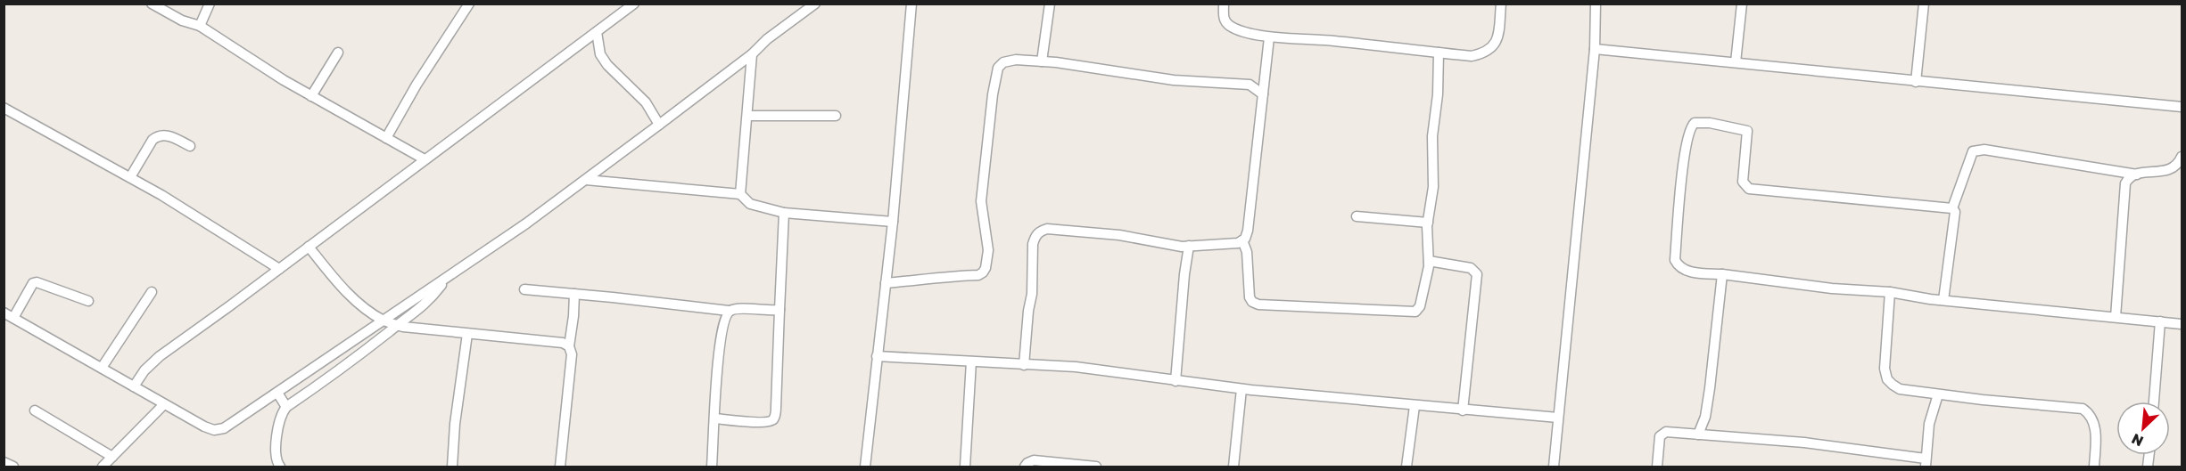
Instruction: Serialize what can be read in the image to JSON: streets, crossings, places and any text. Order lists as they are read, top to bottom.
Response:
{
  "north": "bottom left"
}
